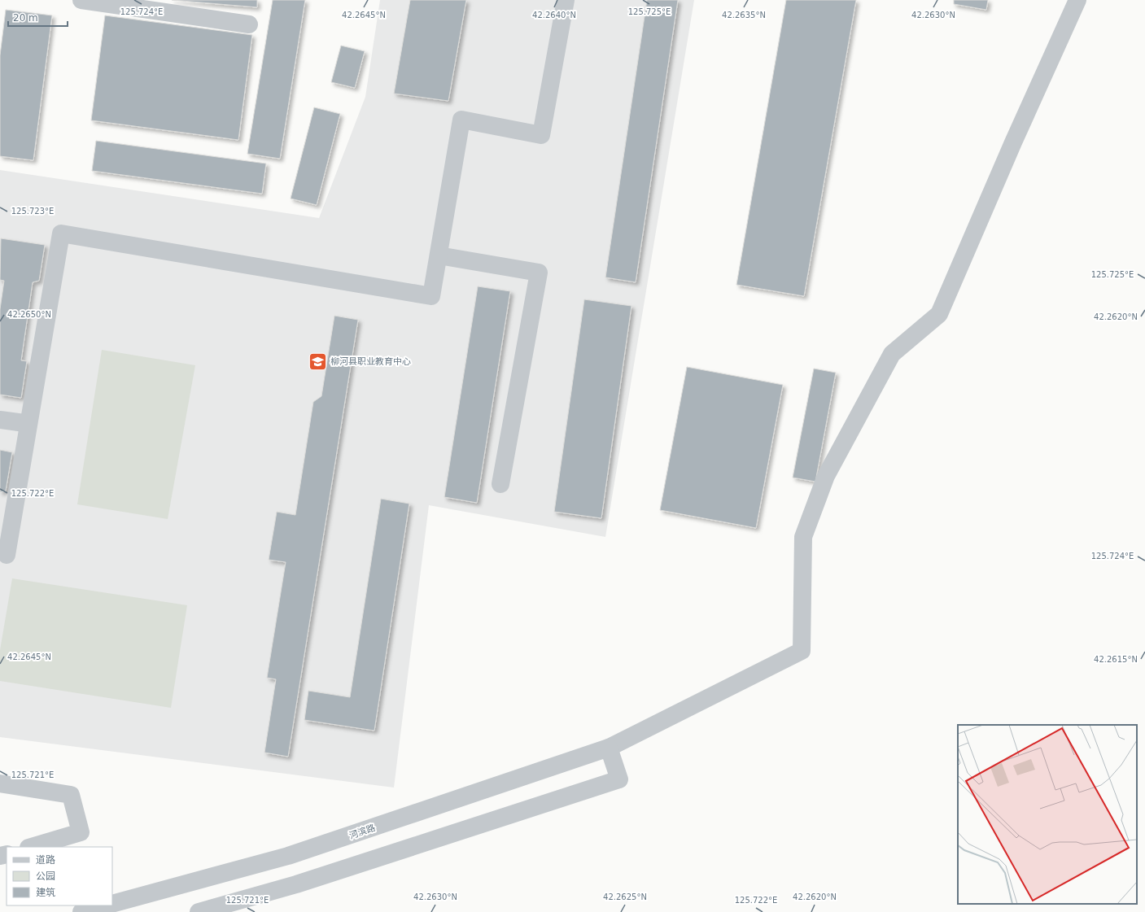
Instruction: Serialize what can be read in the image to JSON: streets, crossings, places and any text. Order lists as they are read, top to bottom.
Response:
{
  "streets": {
    "street": ["河滨路"]
  },
  "places": {
    "school or university": ["柳河县职业教育中心"]
  },
  "legend": ["道路", "公园", "建筑"],
  "scale_bar": "20 m",
  "coordinates": [
    "125.724°E",
    "125.725°E",
    "42.2630°N",
    "42.2645°N",
    "42.2640°N",
    "42.2635°N",
    "125.723°E",
    "42.2650°N",
    "42.2620°N",
    "125.722°E",
    "42.2615°N",
    "125.721°E",
    "42.2625°N"
  ]
}
